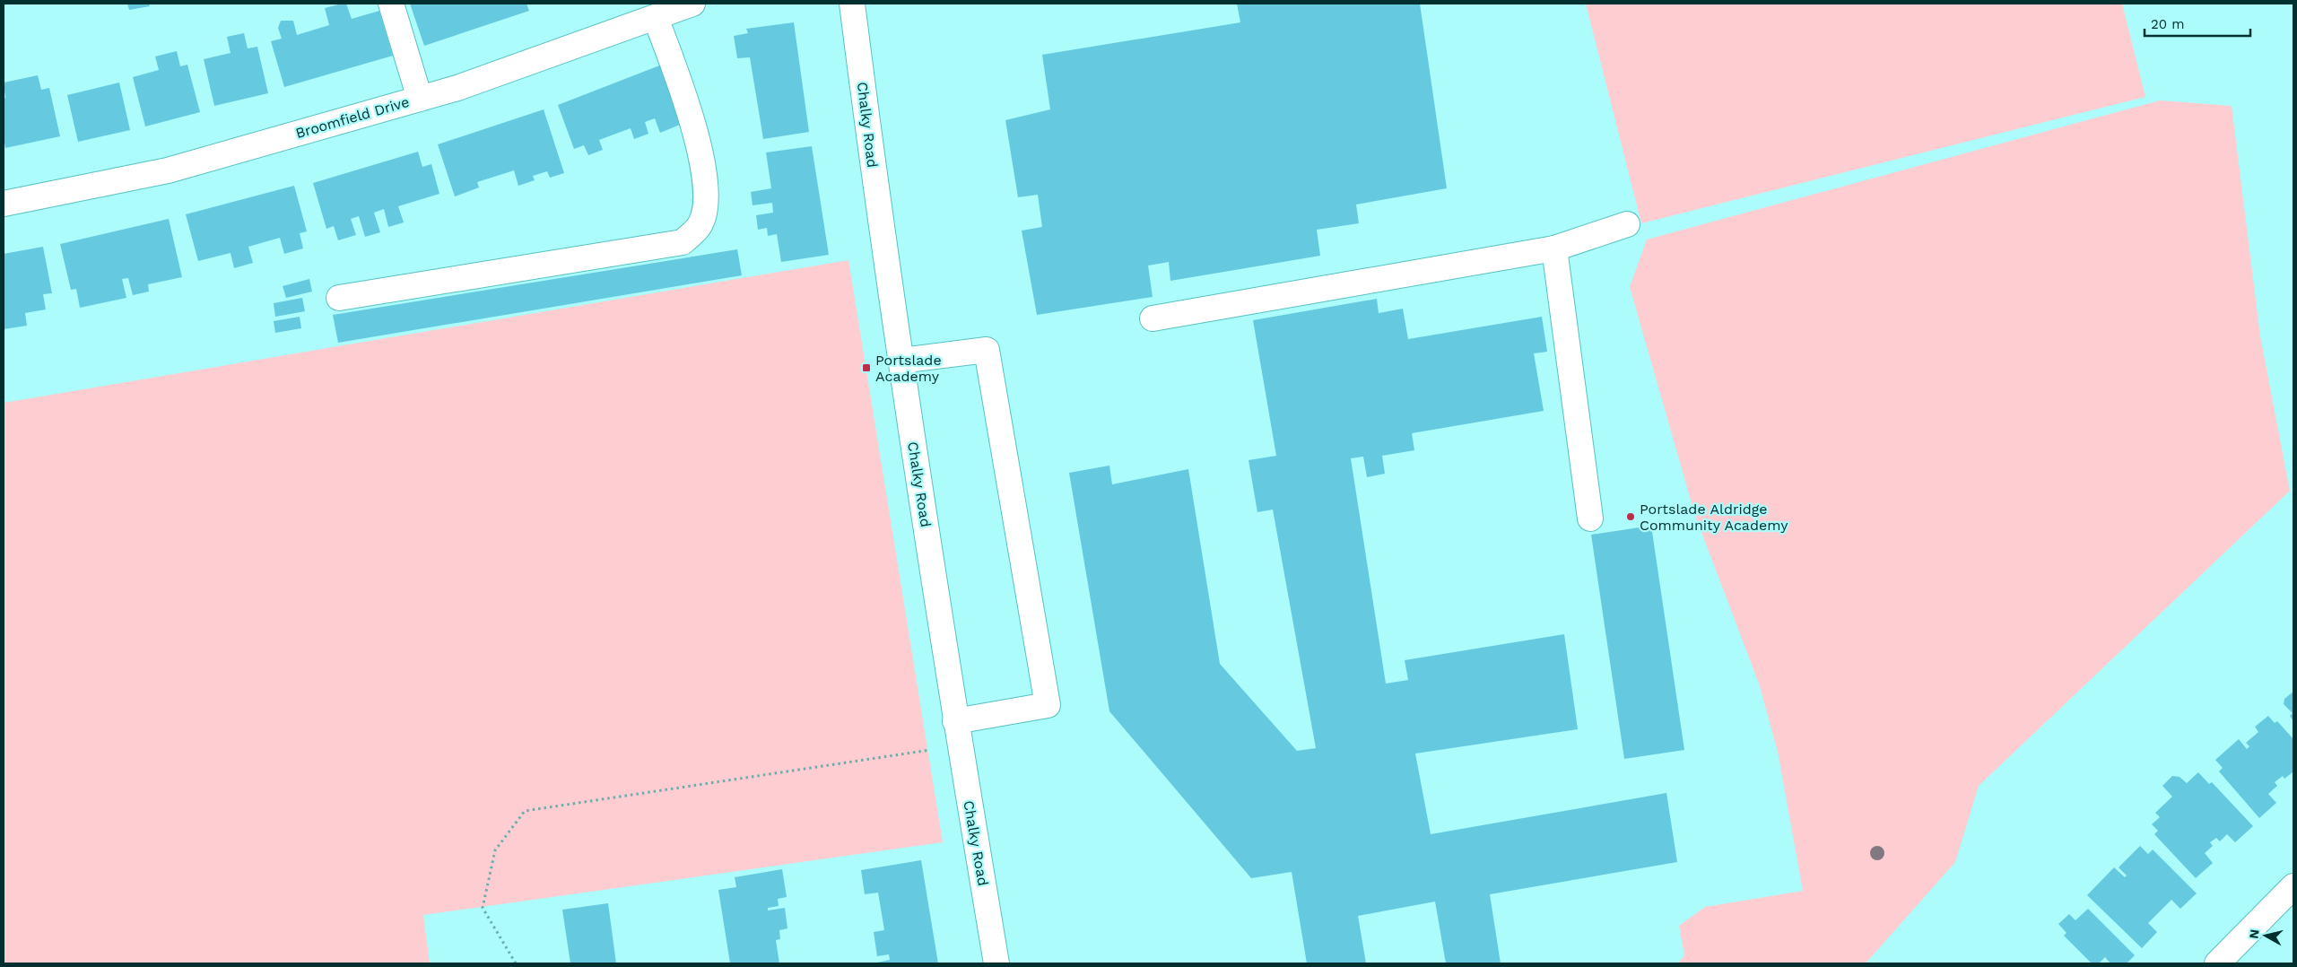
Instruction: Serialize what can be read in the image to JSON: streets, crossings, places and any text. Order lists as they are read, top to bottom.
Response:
{
  "streets": {
    "street": ["Broomfield Drive", "Chalky Road"]
  },
  "places": {
    "transit": ["Portslade Academy"],
    "other": ["Portslade Aldridge Community Academy"]
  },
  "scale_bar": "20 m",
  "north": "left"
}
